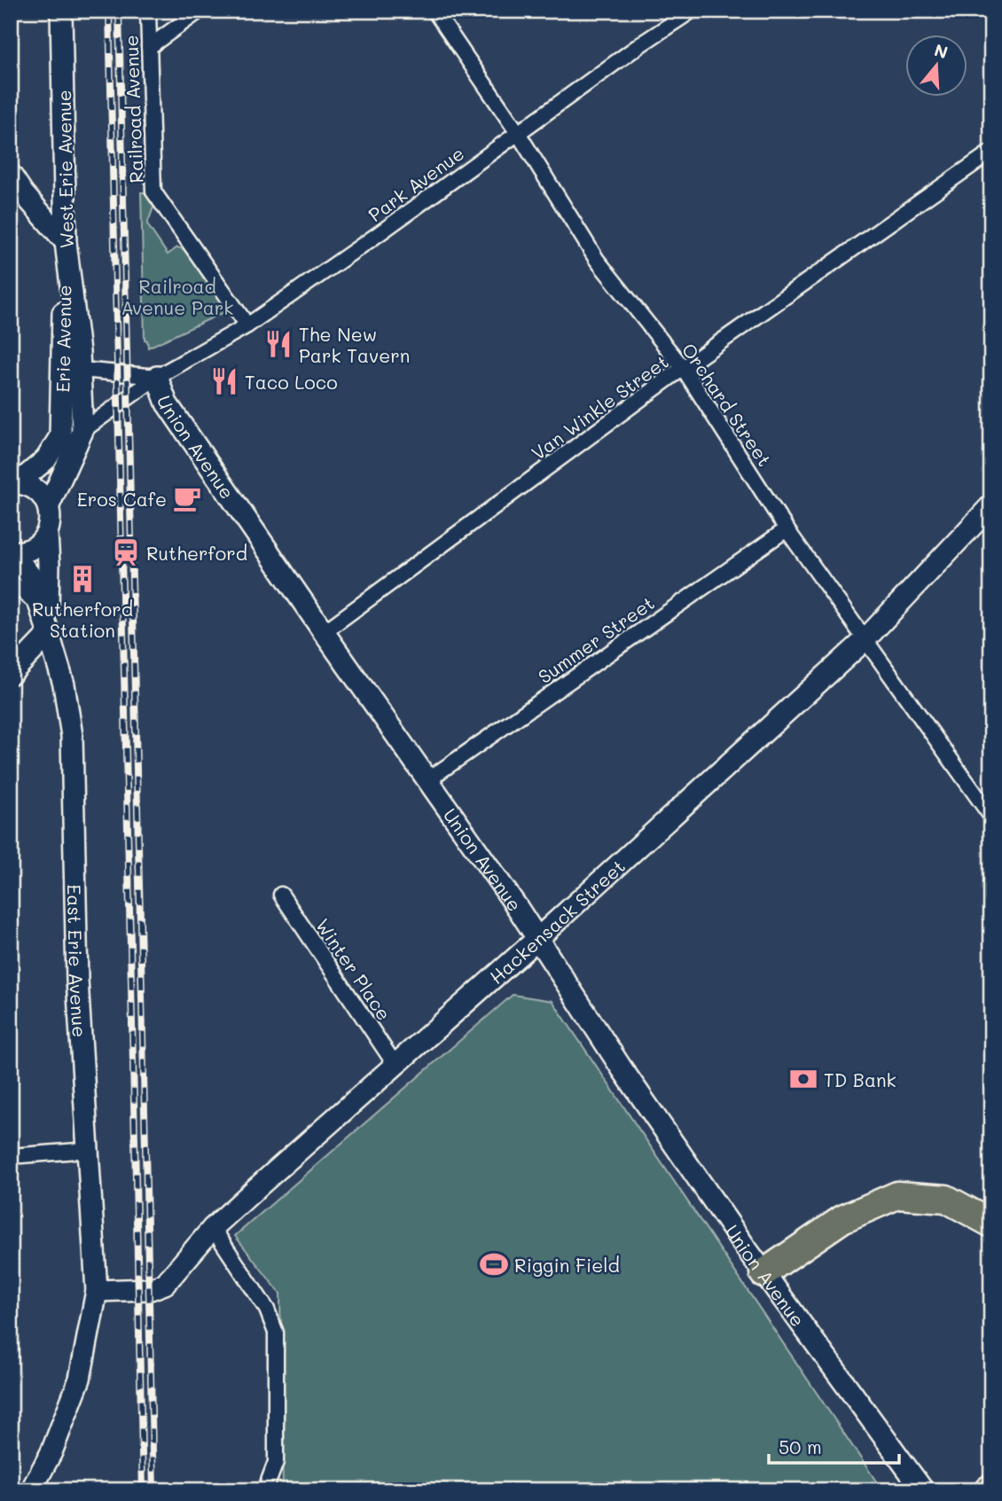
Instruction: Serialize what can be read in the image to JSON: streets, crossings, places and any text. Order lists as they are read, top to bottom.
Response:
{
  "streets": {
    "main road": [
      "West Erie Avenue",
      "Erie Avenue",
      "Union Avenue",
      "Hackensack Street",
      "East Erie Avenue"
    ],
    "street": [
      "Railroad Avenue",
      "Park Avenue",
      "Orchard Street",
      "Van Winkle Street",
      "Summer Street",
      "Winter Place"
    ]
  },
  "crossings": [
    ["Railroad Avenue", "Park Avenue"],
    ["West Erie Avenue", "Park Avenue"],
    ["West Erie Avenue", "Erie Avenue"],
    ["West Erie Avenue", "East Erie Avenue"],
    ["Park Avenue", "Orchard Street"],
    ["Park Avenue", "Union Avenue"],
    ["Orchard Street", "Van Winkle Street"],
    ["Orchard Street", "Summer Street"],
    ["Orchard Street", "Hackensack Street"],
    ["Van Winkle Street", "Union Avenue"],
    ["Union Avenue", "Summer Street"],
    ["Union Avenue", "Hackensack Street"],
    ["Hackensack Street", "East Erie Avenue"],
    ["Hackensack Street", "Winter Place"]
  ],
  "parks": ["Railroad Avenue Park"],
  "places": {
    "restaurant": ["The New Park Tavern", "Taco Loco"],
    "cafe": ["Eros Cafe"],
    "station": ["Rutherford"],
    "building": ["Rutherford Station"],
    "bank": ["TD Bank"],
    "sports": ["Riggin Field"]
  },
  "scale_bar": "50 m",
  "north": "top"
}
